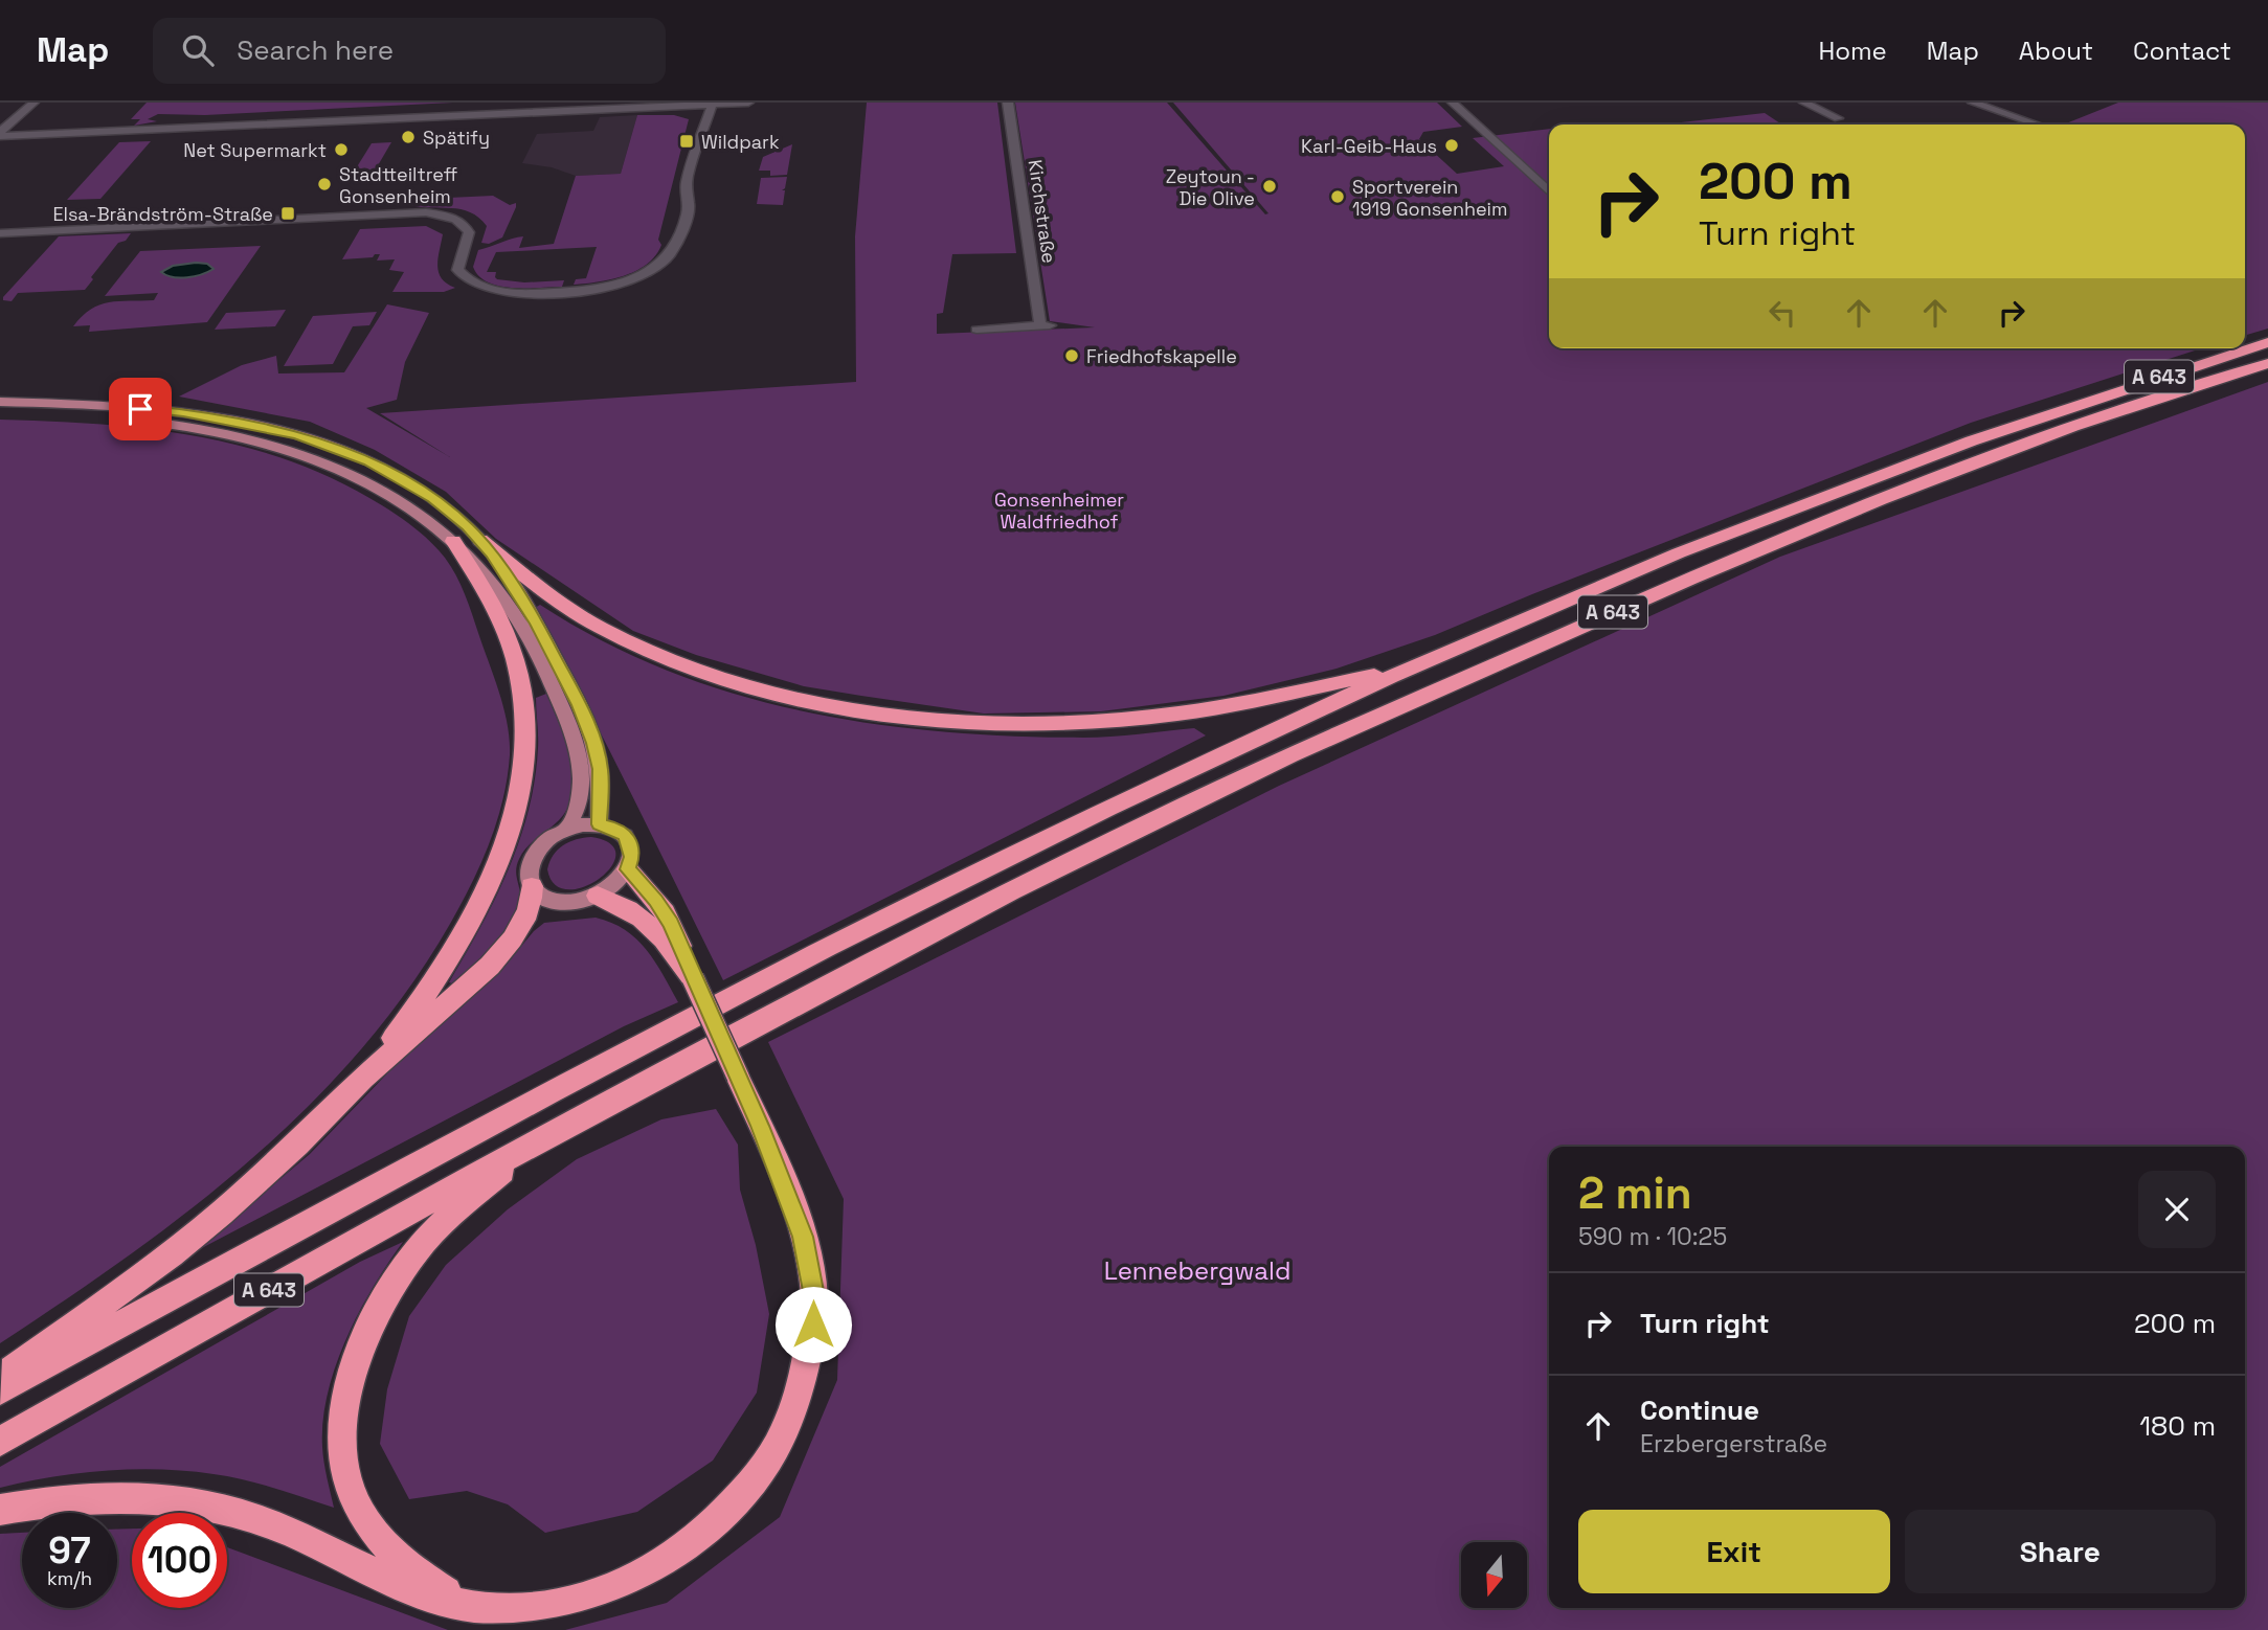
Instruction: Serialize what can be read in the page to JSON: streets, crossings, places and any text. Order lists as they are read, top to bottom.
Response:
{
  "streets": {
    "highway": ["A 643"],
    "street": ["Kirchstraße"]
  },
  "parks": ["Gonsenheimer Waldfriedhof", "Lennebergwald"],
  "places": {
    "other": [
      "Spätify",
      "Karl-Geib-Haus",
      "Net Supermarkt",
      "Stadtteiltreff Gonsenheim",
      "Zeytoun - Die Olive",
      "Sportverein 1919 Gonsenheim",
      "Friedhofskapelle"
    ],
    "transit": ["Wildpark", "Elsa-Brändström-Straße"]
  },
  "north": "bottom",
  "page": {
    "header": "Map",
    "search": "Search here",
    "nav": [
      "Home",
      "Map",
      "About",
      "Contact"
    ],
    "turn": ["200 m", "Turn right"],
    "heading": ["2 min", "590 m · 10:25"],
    "list": [
      {
        "name": "Turn right",
        "value": "200 m"
      },
      {
        "name": "Continue",
        "note": "Erzbergerstraße",
        "value": "180 m"
      }
    ],
    "buttons": ["Exit", "Share"],
    "speed": "97 km/h",
    "limit": "100"
  }
}
